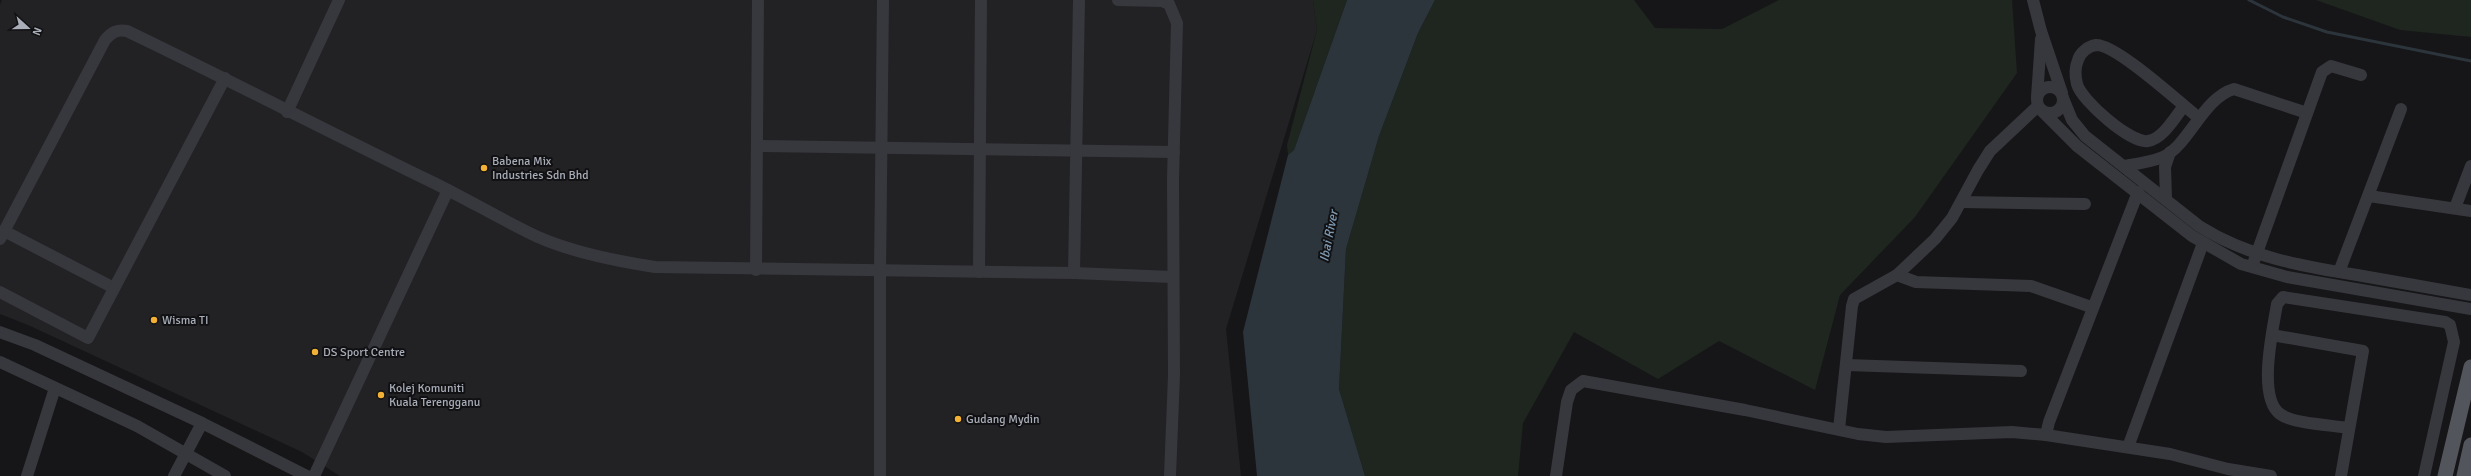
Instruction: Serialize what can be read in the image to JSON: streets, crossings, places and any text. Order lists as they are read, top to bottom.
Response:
{
  "water": ["Ibai River"],
  "places": [
    "Babena Mix Industries Sdn Bhd",
    "Wisma TI",
    "DS Sport Centre",
    "Kolej Komuniti Kuala Terengganu",
    "Gudang Mydin"
  ],
  "north": "right"
}
